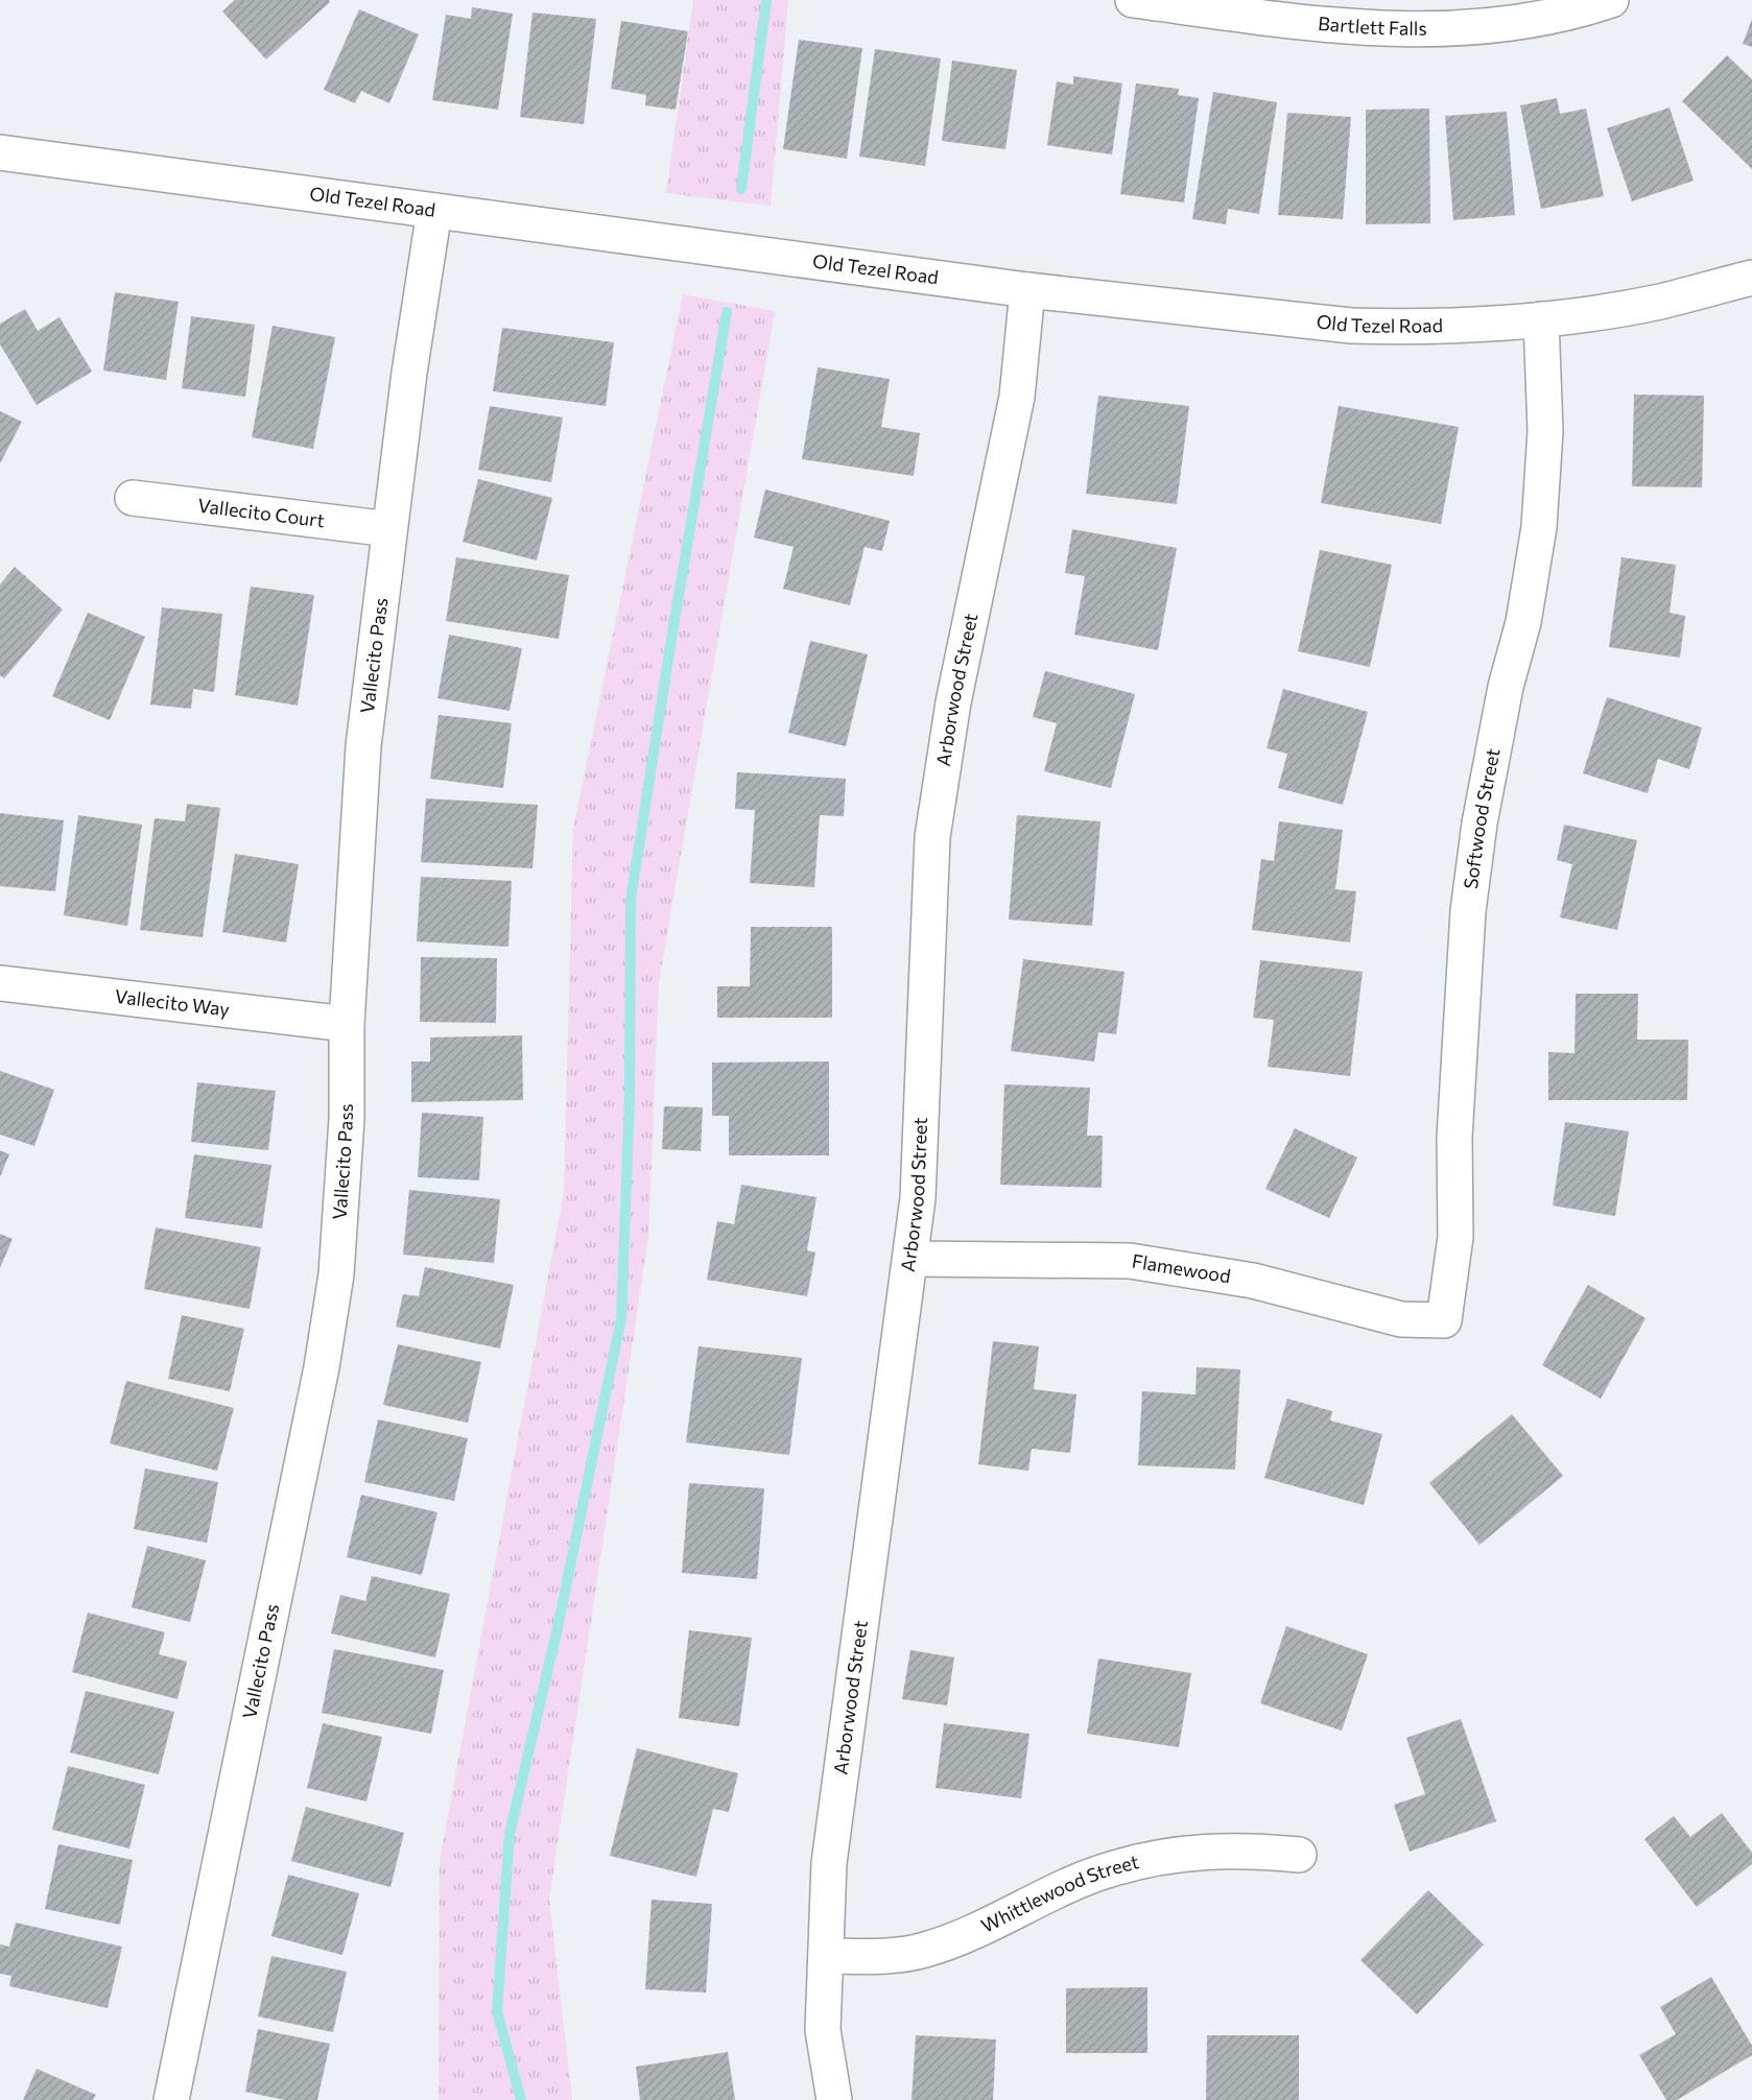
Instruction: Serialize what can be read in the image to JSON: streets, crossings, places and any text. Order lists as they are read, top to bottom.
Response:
{
  "streets": {
    "street": [
      "Bartlett Falls",
      "Old Tezel Road",
      "Vallecito Court",
      "Vallecito Pass",
      "Arborwood Street",
      "Softwood Street",
      "Vallecito Way",
      "Flamewood",
      "Whittlewood Street"
    ]
  },
  "crossings": [
    ["Old Tezel Road", "Vallecito Pass"],
    ["Old Tezel Road", "Arborwood Street"],
    ["Old Tezel Road", "Softwood Street"],
    ["Vallecito Court", "Vallecito Pass"],
    ["Vallecito Pass", "Vallecito Way"],
    ["Arborwood Street", "Flamewood"],
    ["Arborwood Street", "Whittlewood Street"],
    ["Softwood Street", "Flamewood"]
  ]
}
